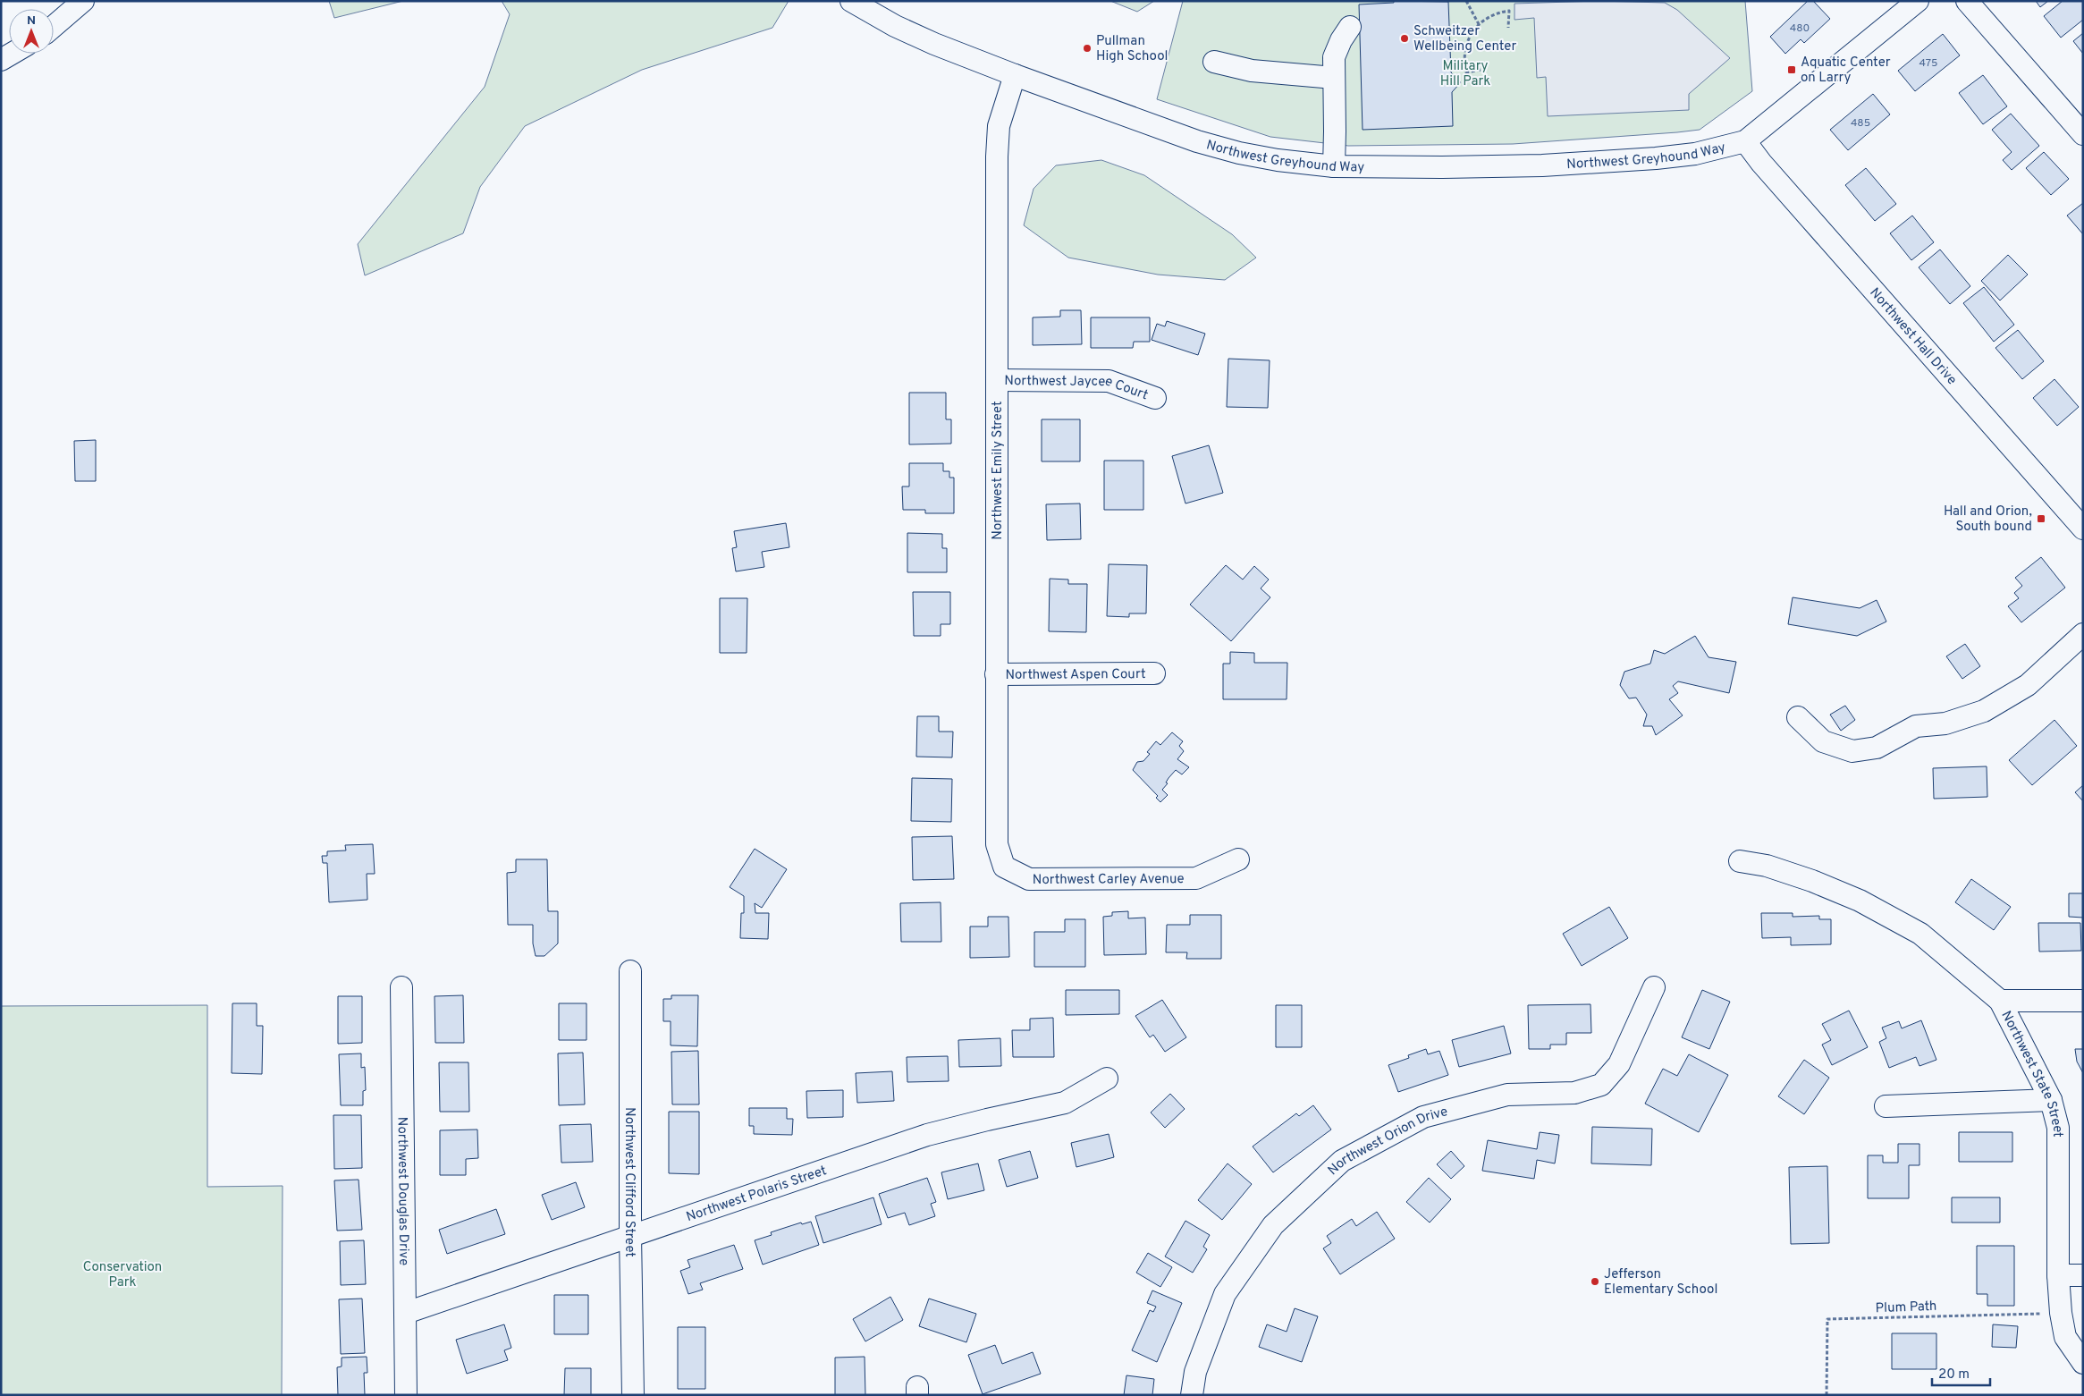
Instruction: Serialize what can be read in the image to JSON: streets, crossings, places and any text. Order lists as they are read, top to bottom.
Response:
{
  "streets": {
    "street": [
      "Northwest Greyhound Way",
      "Northwest Hall Drive",
      "Northwest Jaycee Court",
      "Northwest Emily Street",
      "Northwest Aspen Court",
      "Northwest Carley Avenue",
      "Northwest State Street",
      "Northwest Orion Drive",
      "Northwest Clifford Street",
      "Northwest Douglas Drive",
      "Northwest Polaris Street"
    ],
    "path": ["Plum Path"]
  },
  "crossings": [
    ["Northwest Greyhound Way", "Northwest Hall Drive"],
    ["Northwest Greyhound Way", "Northwest Emily Street"],
    ["Northwest Jaycee Court", "Northwest Emily Street"],
    ["Northwest Emily Street", "Northwest Aspen Court"],
    ["Northwest Emily Street", "Northwest Carley Avenue"],
    ["Northwest State Street", "Plum Path"],
    ["Northwest Clifford Street", "Northwest Polaris Street"],
    ["Northwest Douglas Drive", "Northwest Polaris Street"]
  ],
  "parks": ["Military Hill Park", "Conservation Park"],
  "places": {
    "other": ["Schweitzer Wellbeing Center", "Pullman High School", "Jefferson Elementary School"],
    "transit": ["Aquatic Center on Larry", "Hall and Orion, South bound"]
  },
  "house_numbers": ["480", "475", "485"],
  "scale_bar": "20 m",
  "north": "top"
}
